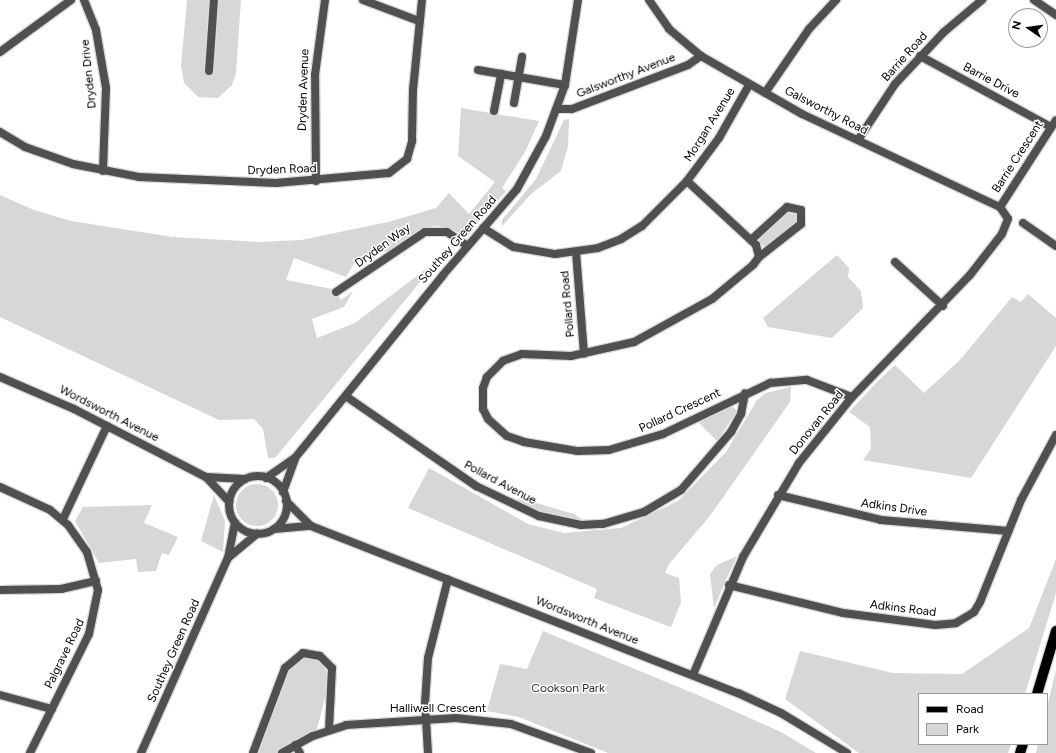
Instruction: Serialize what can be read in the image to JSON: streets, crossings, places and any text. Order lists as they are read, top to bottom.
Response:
{
  "streets": {
    "street": [
      "Barrie Road",
      "Dryden Drive",
      "Galsworthy Avenue",
      "Barrie Drive",
      "Dryden Avenue",
      "Galsworthy Road",
      "Morgan Avenue",
      "Barrie Crescent",
      "Dryden Road",
      "Southey Green Road",
      "Dryden Way",
      "Pollard Road",
      "Pollard Crescent",
      "Wordsworth Avenue",
      "Donovan Road",
      "Pollard Avenue",
      "Adkins Drive",
      "Adkins Road",
      "Palgrave Road",
      "Halliwell Crescent"
    ]
  },
  "crossings": [
    ["Barrie Road", "Barrie Drive"],
    ["Barrie Road", "Galsworthy Road"],
    ["Dryden Drive", "Dryden Road"],
    ["Galsworthy Avenue", "Galsworthy Road"],
    ["Galsworthy Avenue", "Southey Green Road"],
    ["Barrie Drive", "Barrie Crescent"],
    ["Dryden Avenue", "Dryden Road"],
    ["Galsworthy Road", "Morgan Avenue"],
    ["Galsworthy Road", "Barrie Crescent"],
    ["Galsworthy Road", "Donovan Road"],
    ["Morgan Avenue", "Southey Green Road"],
    ["Morgan Avenue", "Pollard Road"],
    ["Barrie Crescent", "Donovan Road"],
    ["Southey Green Road", "Dryden Way"],
    ["Southey Green Road", "Wordsworth Avenue"],
    ["Southey Green Road", "Pollard Avenue"],
    ["Pollard Road", "Pollard Crescent"],
    ["Pollard Crescent", "Donovan Road"],
    ["Pollard Crescent", "Pollard Avenue"],
    ["Wordsworth Avenue", "Donovan Road"],
    ["Donovan Road", "Adkins Drive"],
    ["Donovan Road", "Adkins Road"],
    ["Adkins Drive", "Adkins Road"]
  ],
  "parks": ["Cookson Park"],
  "legend": ["Road", "Park"],
  "north": "left"
}
